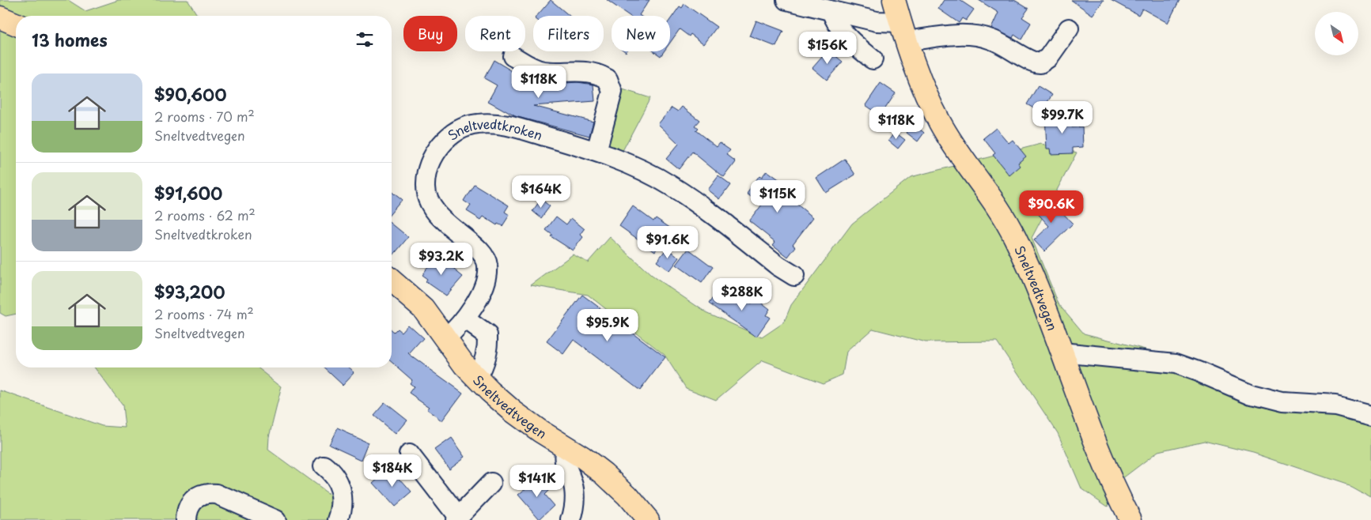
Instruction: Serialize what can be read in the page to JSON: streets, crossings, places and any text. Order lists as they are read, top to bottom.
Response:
{
  "streets": {
    "main road": ["Sneltvedtvegen"],
    "street": ["Sneltvedtkroken"]
  },
  "crossings": [
    ["Sneltvedtkroken", "Sneltvedtvegen"]
  ],
  "north": "bottom right",
  "page": {
    "chip": [
      "Buy",
      "Rent",
      "Filters",
      "New"
    ],
    "heading": "13 homes",
    "price": [
      "$156K",
      "$118K",
      "$99.7K",
      "$118K",
      "$164K",
      "$115K",
      "$90.6K",
      "$91.6K",
      "$93.2K",
      "$288K",
      "$95.9K",
      "$184K",
      "$141K"
    ],
    "list": [
      {
        "name": "$90,600",
        "note": "2 rooms · 70 m² · Sneltvedtvegen"
      },
      {
        "name": "$91,600",
        "note": "2 rooms · 62 m² · Sneltvedtkroken"
      },
      {
        "name": "$93,200",
        "note": "2 rooms · 74 m² · Sneltvedtvegen"
      }
    ]
  }
}
